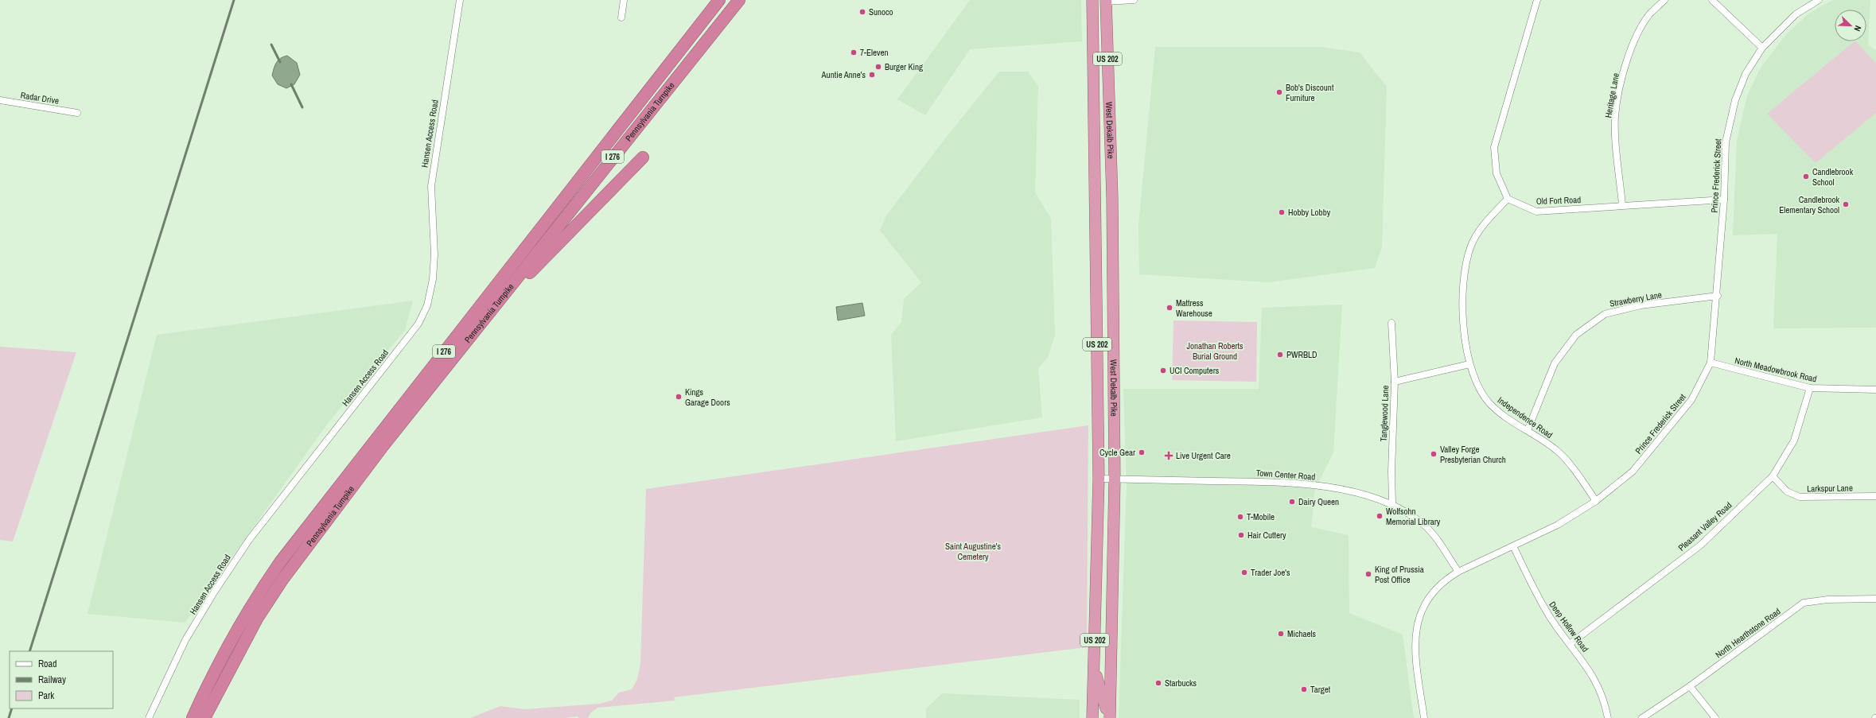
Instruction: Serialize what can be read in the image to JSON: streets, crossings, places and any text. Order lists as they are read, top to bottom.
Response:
{
  "streets": {
    "highway": [
      "US 202",
      "Pennsylvania Turnpike",
      "West Dekalb Pike",
      "I 276"
    ],
    "street": [
      "Heritage Lane",
      "Radar Drive",
      "Hansen Access Road",
      "Prince Frederick Street",
      "Old Fort Road",
      "Strawberry Lane",
      "North Meadowbrook Road",
      "Tanglewood Lane",
      "Independence Road",
      "Town Center Road",
      "Larkspur Lane",
      "Pleasant Valley Road",
      "Deep Hollow Road",
      "North Hearthstone Road"
    ]
  },
  "crossings": [
    ["Heritage Lane", "Old Fort Road"],
    ["West Dekalb Pike", "Town Center Road"],
    ["Prince Frederick Street", "Old Fort Road"],
    ["Prince Frederick Street", "Strawberry Lane"],
    ["Prince Frederick Street", "North Meadowbrook Road"],
    ["Prince Frederick Street", "Independence Road"],
    ["Prince Frederick Street", "Town Center Road"],
    ["Prince Frederick Street", "Deep Hollow Road"],
    ["Old Fort Road", "Independence Road"],
    ["Strawberry Lane", "Independence Road"],
    ["North Meadowbrook Road", "Pleasant Valley Road"],
    ["Tanglewood Lane", "Independence Road"],
    ["Tanglewood Lane", "Town Center Road"],
    ["Larkspur Lane", "Pleasant Valley Road"],
    ["Pleasant Valley Road", "Deep Hollow Road"]
  ],
  "parks": ["Jonathan Roberts Burial Ground", "Saint Augustine's Cemetery"],
  "places": {
    "other": [
      "Sunoco",
      "7-Eleven",
      "Burger King",
      "Auntie Anne's",
      "Bob's Discount Furniture",
      "Candlebrook School",
      "Candlebrook Elementary School",
      "Hobby Lobby",
      "Mattress Warehouse",
      "PWRBLD",
      "UCI Computers",
      "Kings Garage Doors",
      "Cycle Gear",
      "Valley Forge Presbyterian Church",
      "Dairy Queen",
      "Wolfsohn Memorial Library",
      "T-Mobile",
      "Hair Cuttery",
      "Trader Joe's",
      "King of Prussia Post Office",
      "Michaels",
      "Starbucks",
      "Target"
    ],
    "health": ["Live Urgent Care"]
  },
  "legend": ["Road", "Railway", "Park"],
  "north": "bottom right"
}
